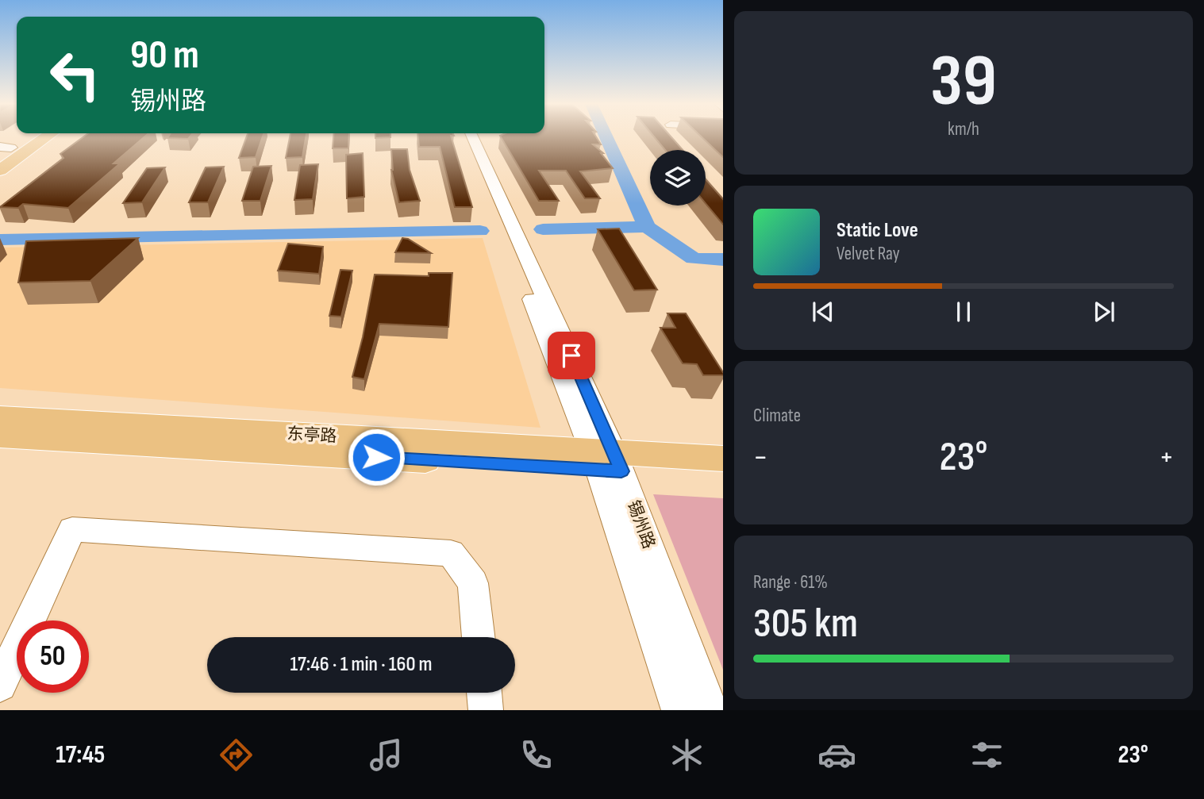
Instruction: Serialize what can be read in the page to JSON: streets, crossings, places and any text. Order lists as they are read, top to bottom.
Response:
{
  "streets": {
    "main road": ["东亭路"],
    "street": ["锡州路"]
  },
  "crossings": [
    ["东亭路", "锡州路"]
  ],
  "page": {
    "tile": [
      ["39", "km/h"],
      "Climate",
      ["Range · 61%", "305 km"]
    ],
    "turn": ["90 m", "锡州路"],
    "song": ["Static Love", "Velvet Ray"],
    "heat": ["−", "23°", "+"],
    "limit": "50",
    "trip": "17:46 · 1 min · 160 m",
    "tabs": ["17:45", "23°"]
  }
}
